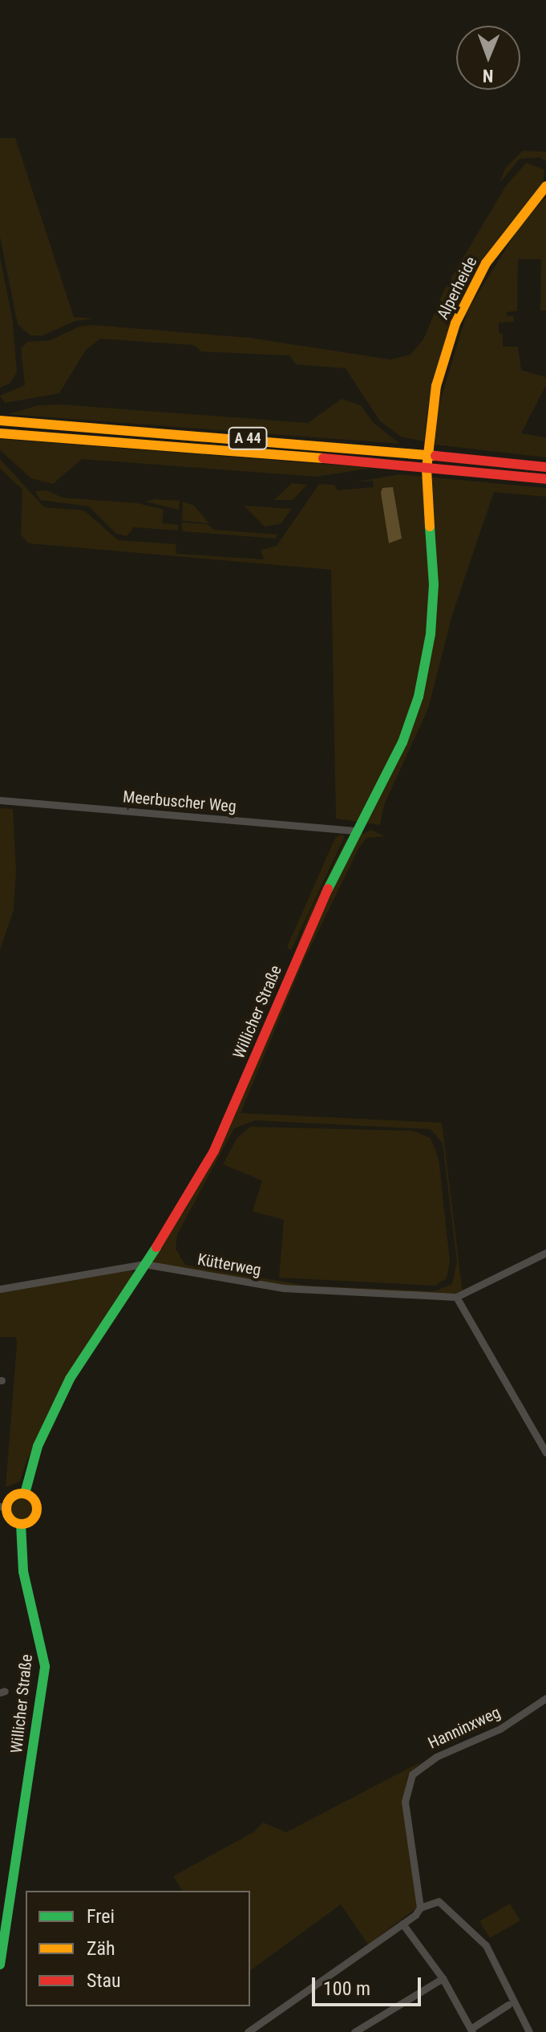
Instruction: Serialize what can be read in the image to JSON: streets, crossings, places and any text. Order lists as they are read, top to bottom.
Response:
{
  "streets": {
    "main road": ["Alperheide", "A 44", "Willicher Straße"],
    "street": ["Meerbuscher Weg", "Kütterweg", "Hanninxweg"]
  },
  "crossings": [
    ["Alperheide", "Willicher Straße"],
    ["Meerbuscher Weg", "Willicher Straße"],
    ["Willicher Straße", "Kütterweg"]
  ],
  "legend": ["Frei", "Zäh", "Stau"],
  "scale_bar": "100 m",
  "north": "bottom"
}
